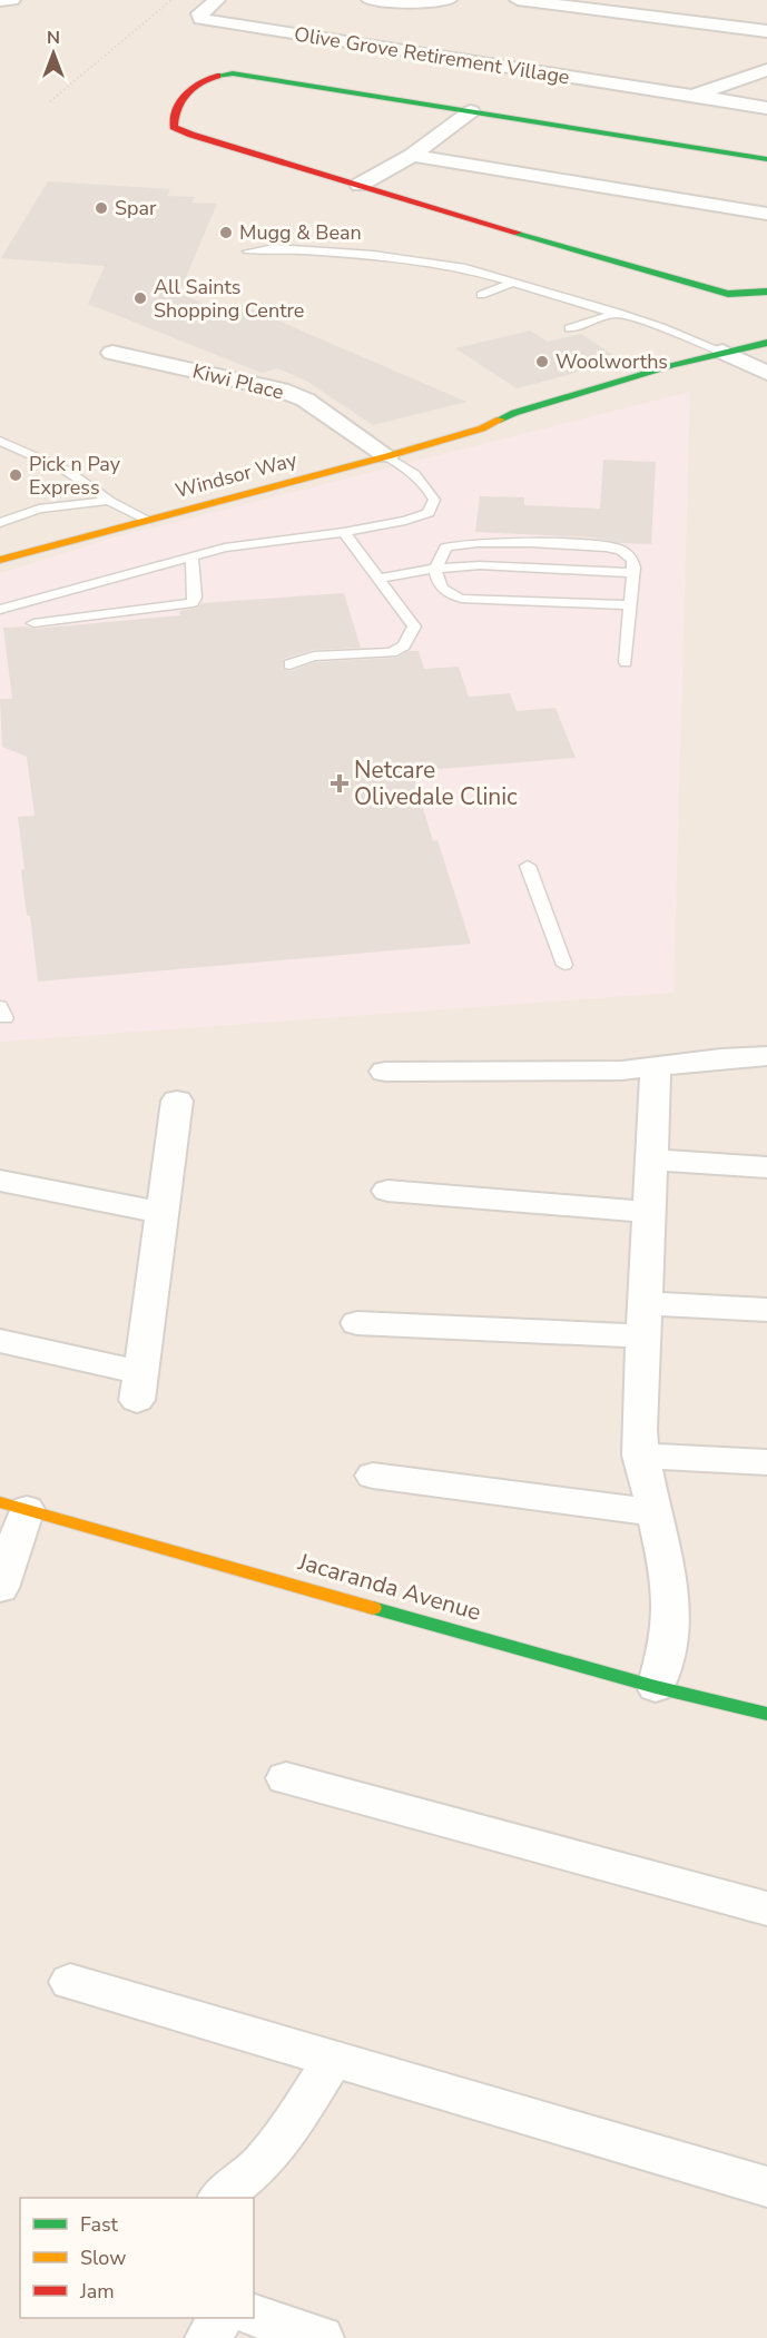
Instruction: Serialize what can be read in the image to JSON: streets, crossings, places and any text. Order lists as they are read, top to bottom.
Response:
{
  "streets": {
    "street": [
      "Olive Grove Retirement Village",
      "Kiwi Place",
      "Windsor Way",
      "Jacaranda Avenue"
    ]
  },
  "crossings": [
    ["Kiwi Place", "Windsor Way"]
  ],
  "places": {
    "other": [
      "Spar",
      "Mugg & Bean",
      "All Saints Shopping Centre",
      "Woolworths",
      "Pick n Pay Express"
    ],
    "health": ["Netcare Olivedale Clinic"]
  },
  "legend": ["Fast", "Slow", "Jam"],
  "north": "top"
}
